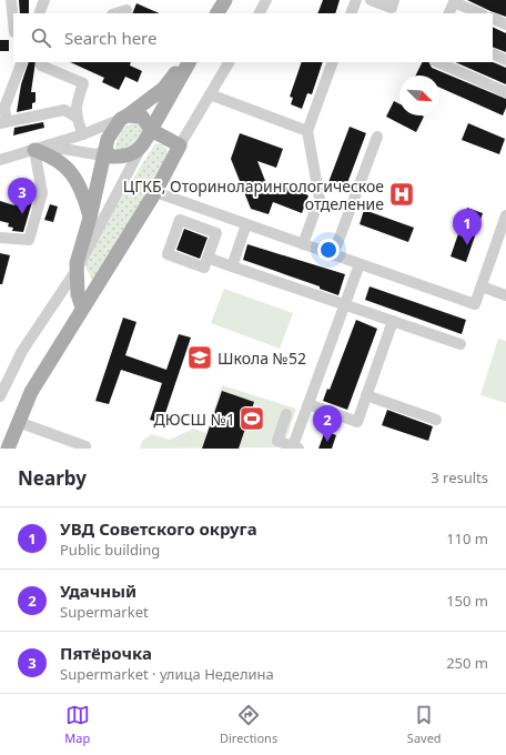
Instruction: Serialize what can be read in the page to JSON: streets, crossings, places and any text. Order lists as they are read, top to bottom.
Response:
{
  "places": {
    "hospital": ["ЦГКБ, Оториноларингологическое отделение"],
    "school or university": ["Школа №52"],
    "sports": ["ДЮСШ №1"]
  },
  "north": "bottom right",
  "page": {
    "search": "Search here",
    "pins": ["3", "1", "2"],
    "heading": ["Nearby", "3 results"],
    "list": [
      {
        "mark": "1",
        "name": "УВД Советского округа",
        "note": "Public building",
        "value": "110 m"
      },
      {
        "mark": "2",
        "name": "Удачный",
        "note": "Supermarket",
        "value": "150 m"
      },
      {
        "mark": "3",
        "name": "Пятёрочка",
        "note": "Supermarket · улица Неделина",
        "value": "250 m"
      }
    ],
    "nav": ["Map", "Directions", "Saved"]
  }
}
